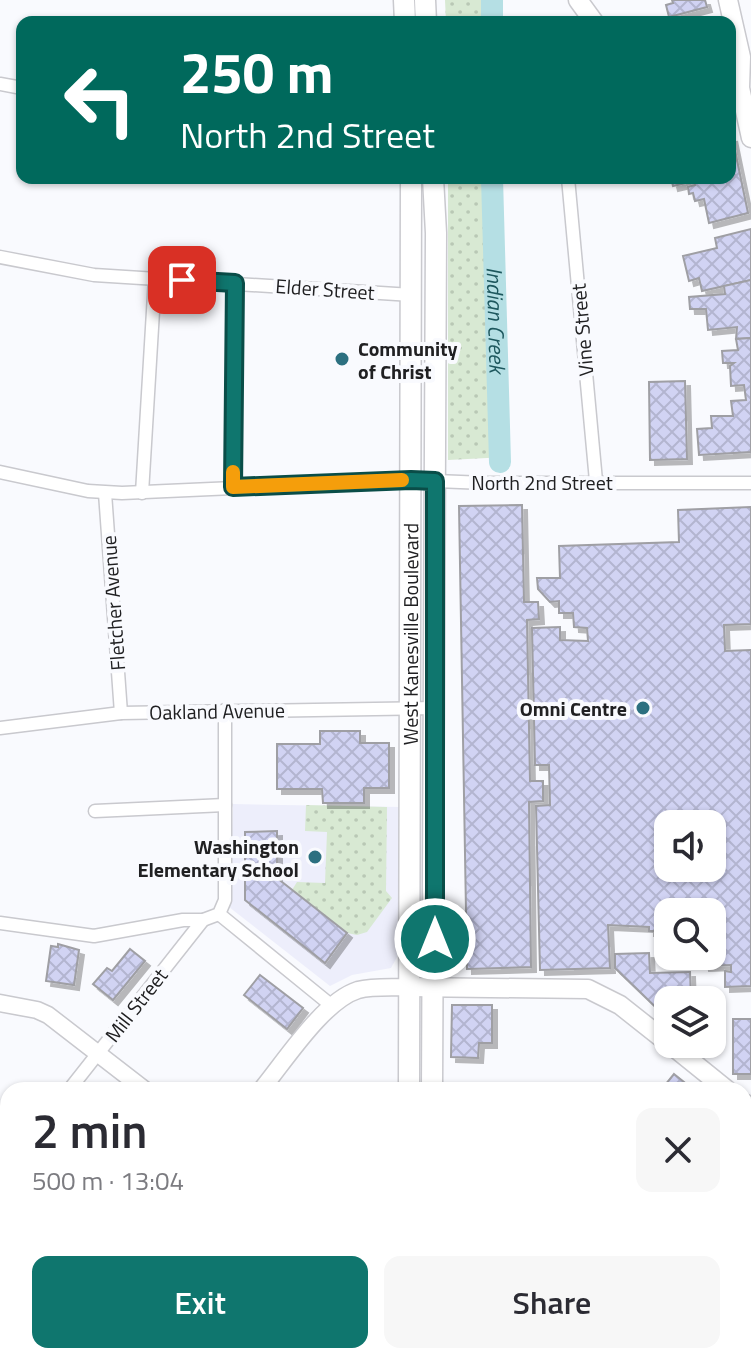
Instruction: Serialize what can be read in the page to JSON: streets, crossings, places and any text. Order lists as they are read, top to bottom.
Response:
{
  "streets": {
    "main road": ["West Kanesville Boulevard"],
    "street": [
      "Elder Street",
      "Vine Street",
      "North 2nd Street",
      "Fletcher Avenue",
      "Oakland Avenue",
      "Mill Street"
    ]
  },
  "crossings": [
    ["Elder Street", "West Kanesville Boulevard"],
    ["Vine Street", "North 2nd Street"],
    ["North 2nd Street", "Fletcher Avenue"],
    ["North 2nd Street", "West Kanesville Boulevard"],
    ["Fletcher Avenue", "Oakland Avenue"],
    ["West Kanesville Boulevard", "Oakland Avenue"]
  ],
  "water": ["Indian Creek"],
  "places": ["Community of Christ", "Omni Centre", "Washington Elementary School"],
  "page": {
    "turn": ["250 m", "North 2nd Street"],
    "heading": ["2 min", "500 m · 13:04"],
    "buttons": ["Exit", "Share"]
  }
}
